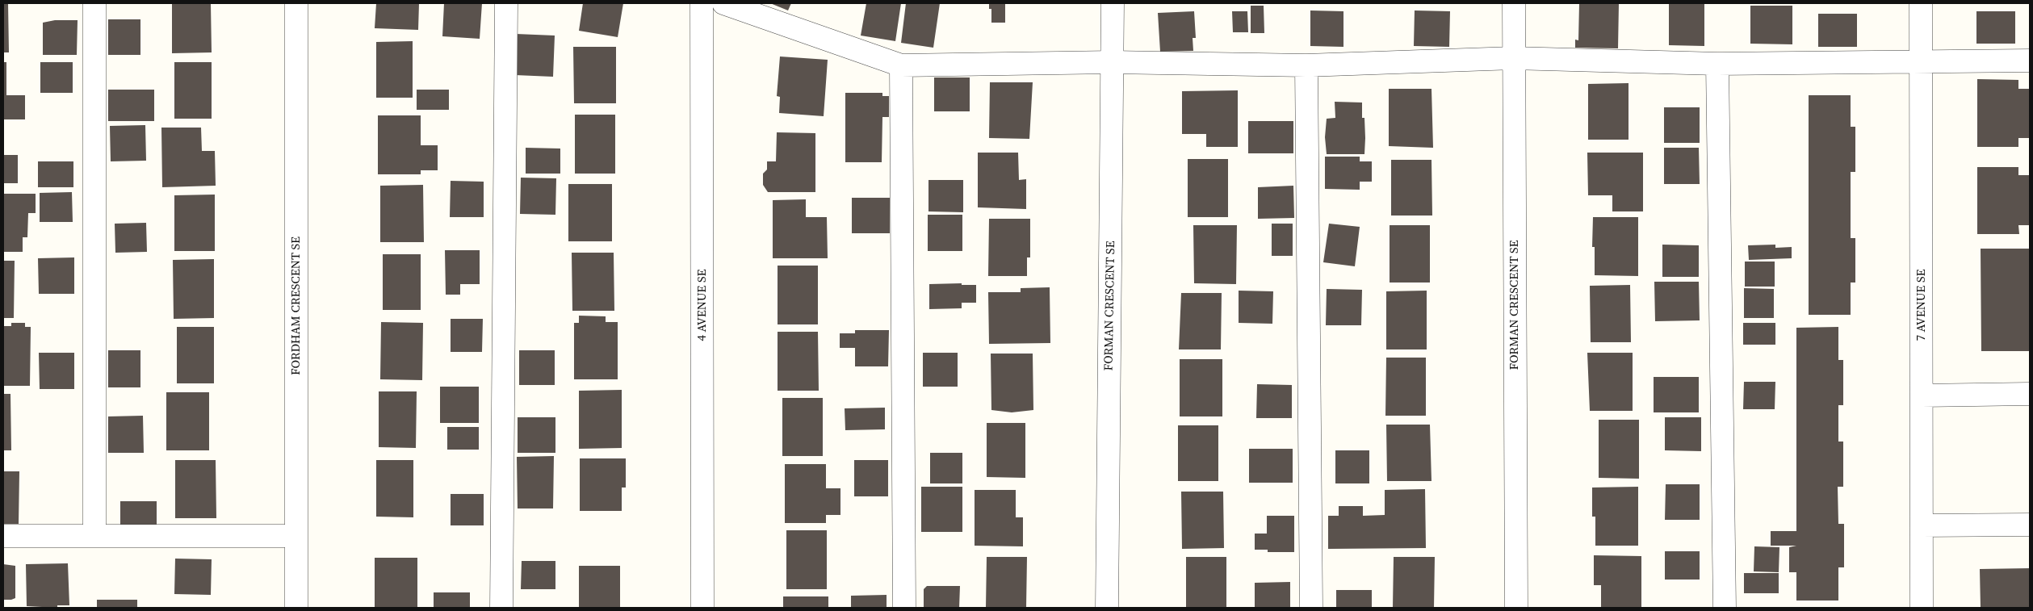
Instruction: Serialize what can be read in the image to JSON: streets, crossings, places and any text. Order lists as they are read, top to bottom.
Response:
{
  "streets": {
    "street": [
      "4 AVENUE SE",
      "FORMAN CRESCENT SE",
      "7 AVENUE SE",
      "FORDHAM CRESCENT SE"
    ]
  }
}
